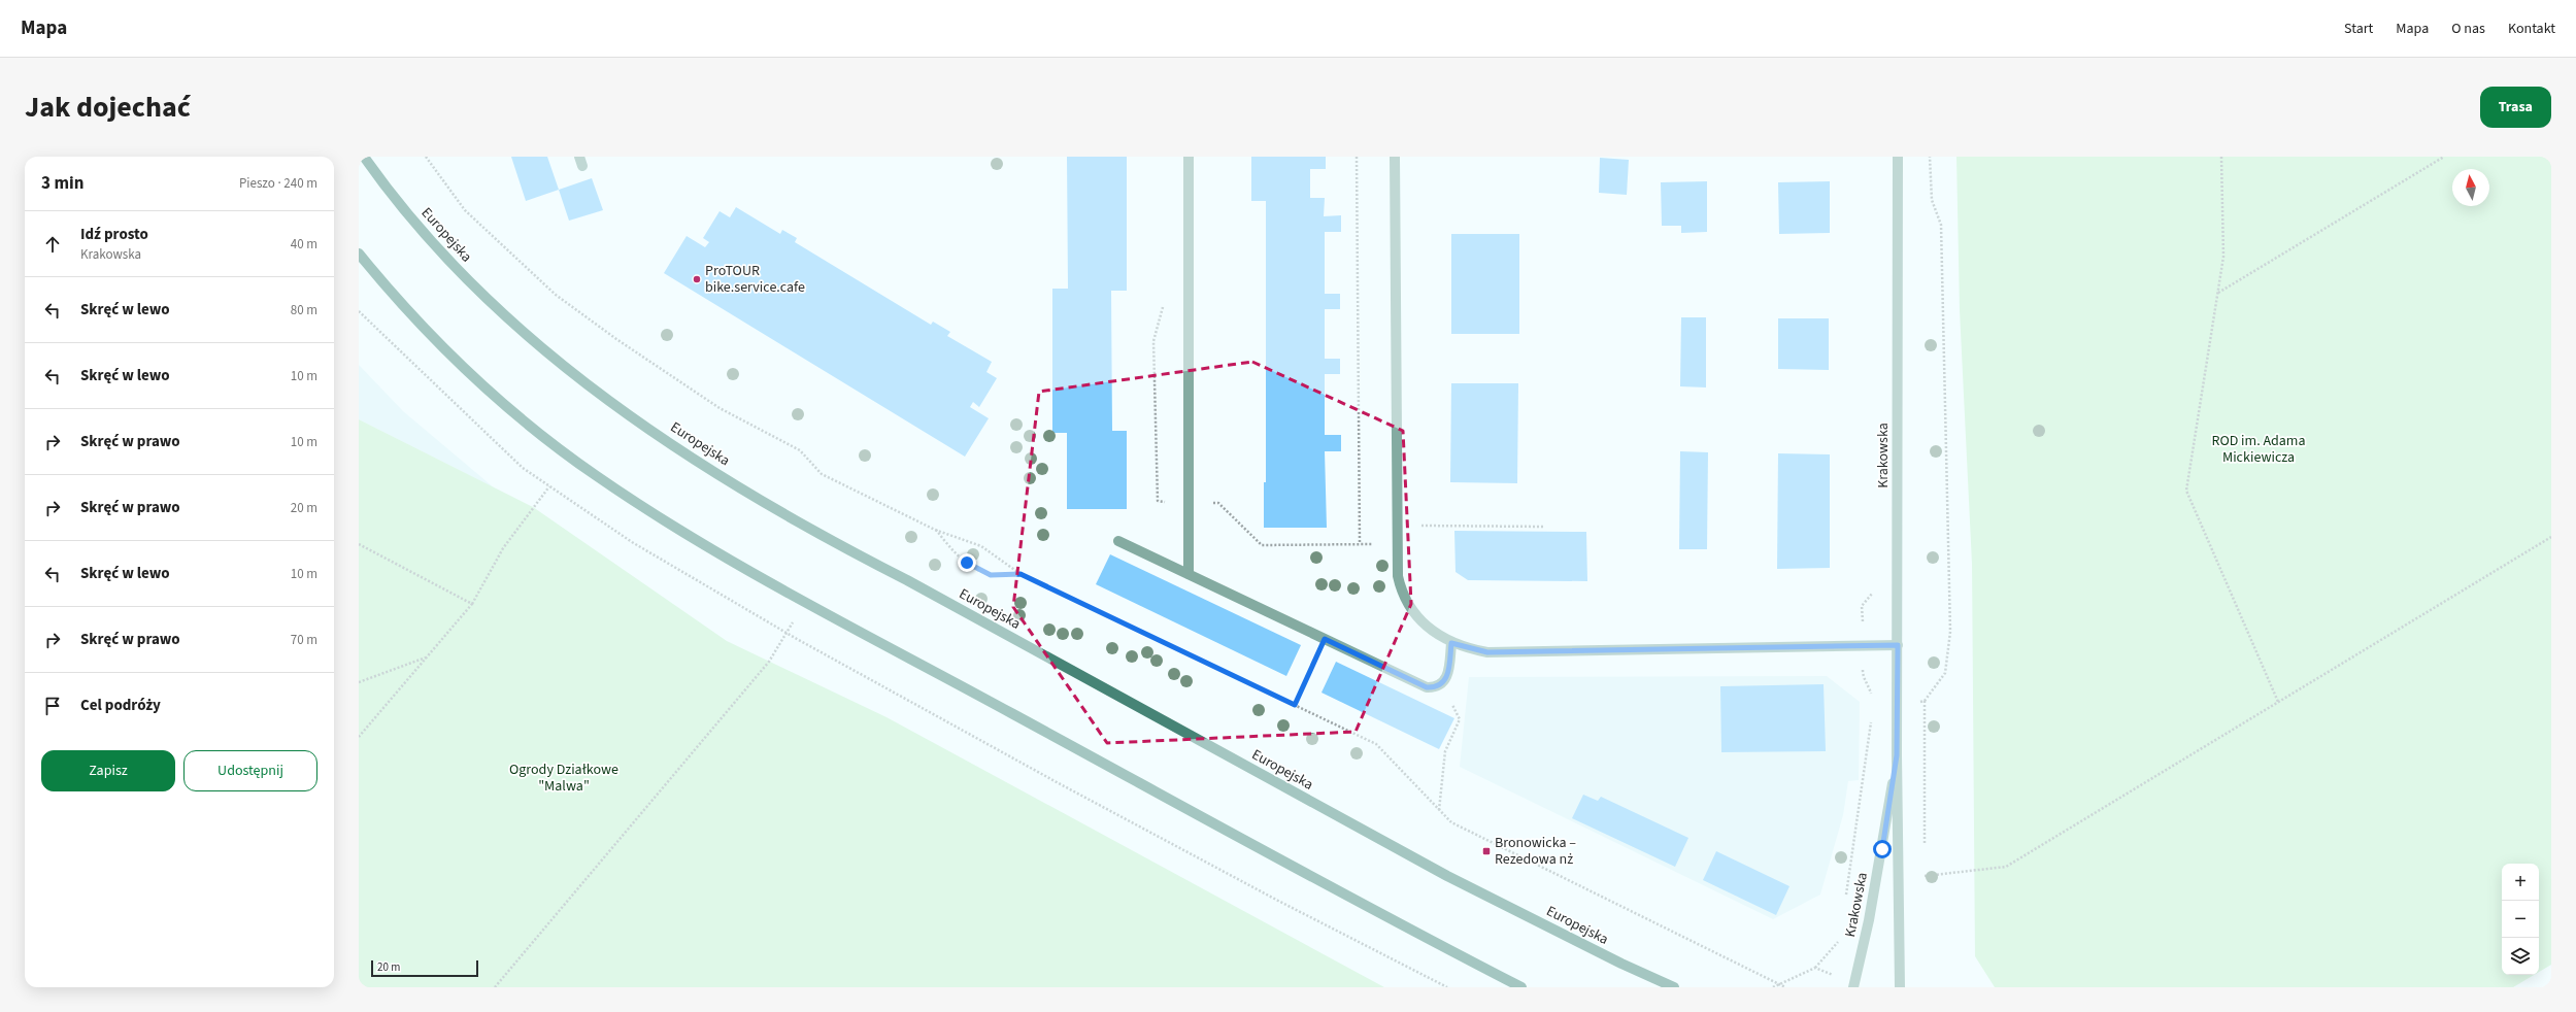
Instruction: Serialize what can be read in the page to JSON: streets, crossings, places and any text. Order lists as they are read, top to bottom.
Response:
{
  "streets": {
    "main road": ["Europejska"],
    "street": ["Krakowska"]
  },
  "parks": ["ROD im. Adama Mickiewicza", "Ogrody Działkowe \"Malwa\""],
  "places": {
    "other": ["ProTOUR bike.service.cafe"],
    "transit": ["Bronowicka – Rezedowa nż"]
  },
  "scale_bar": "20 m",
  "north": "top",
  "page": {
    "header": "Mapa",
    "nav": [
      "Start",
      "Mapa",
      "O nas",
      "Kontakt"
    ],
    "title": "Jak dojechać",
    "buttons": [
      "Trasa",
      ["Zapisz", "Udostępnij"]
    ],
    "heading": ["3 min", "Pieszo · 240 m"],
    "list": [
      ["Idź prosto", "Krakowska", "40 m"],
      ["Skręć w lewo", "80 m"],
      ["Skręć w lewo", "10 m"],
      ["Skręć w prawo", "10 m"],
      ["Skręć w prawo", "20 m"],
      ["Skręć w lewo", "10 m"],
      ["Skręć w prawo", "70 m"],
      "Cel podróży"
    ],
    "map_buttons": ["+", "−"],
    "scale": "20 m"
  }
}
